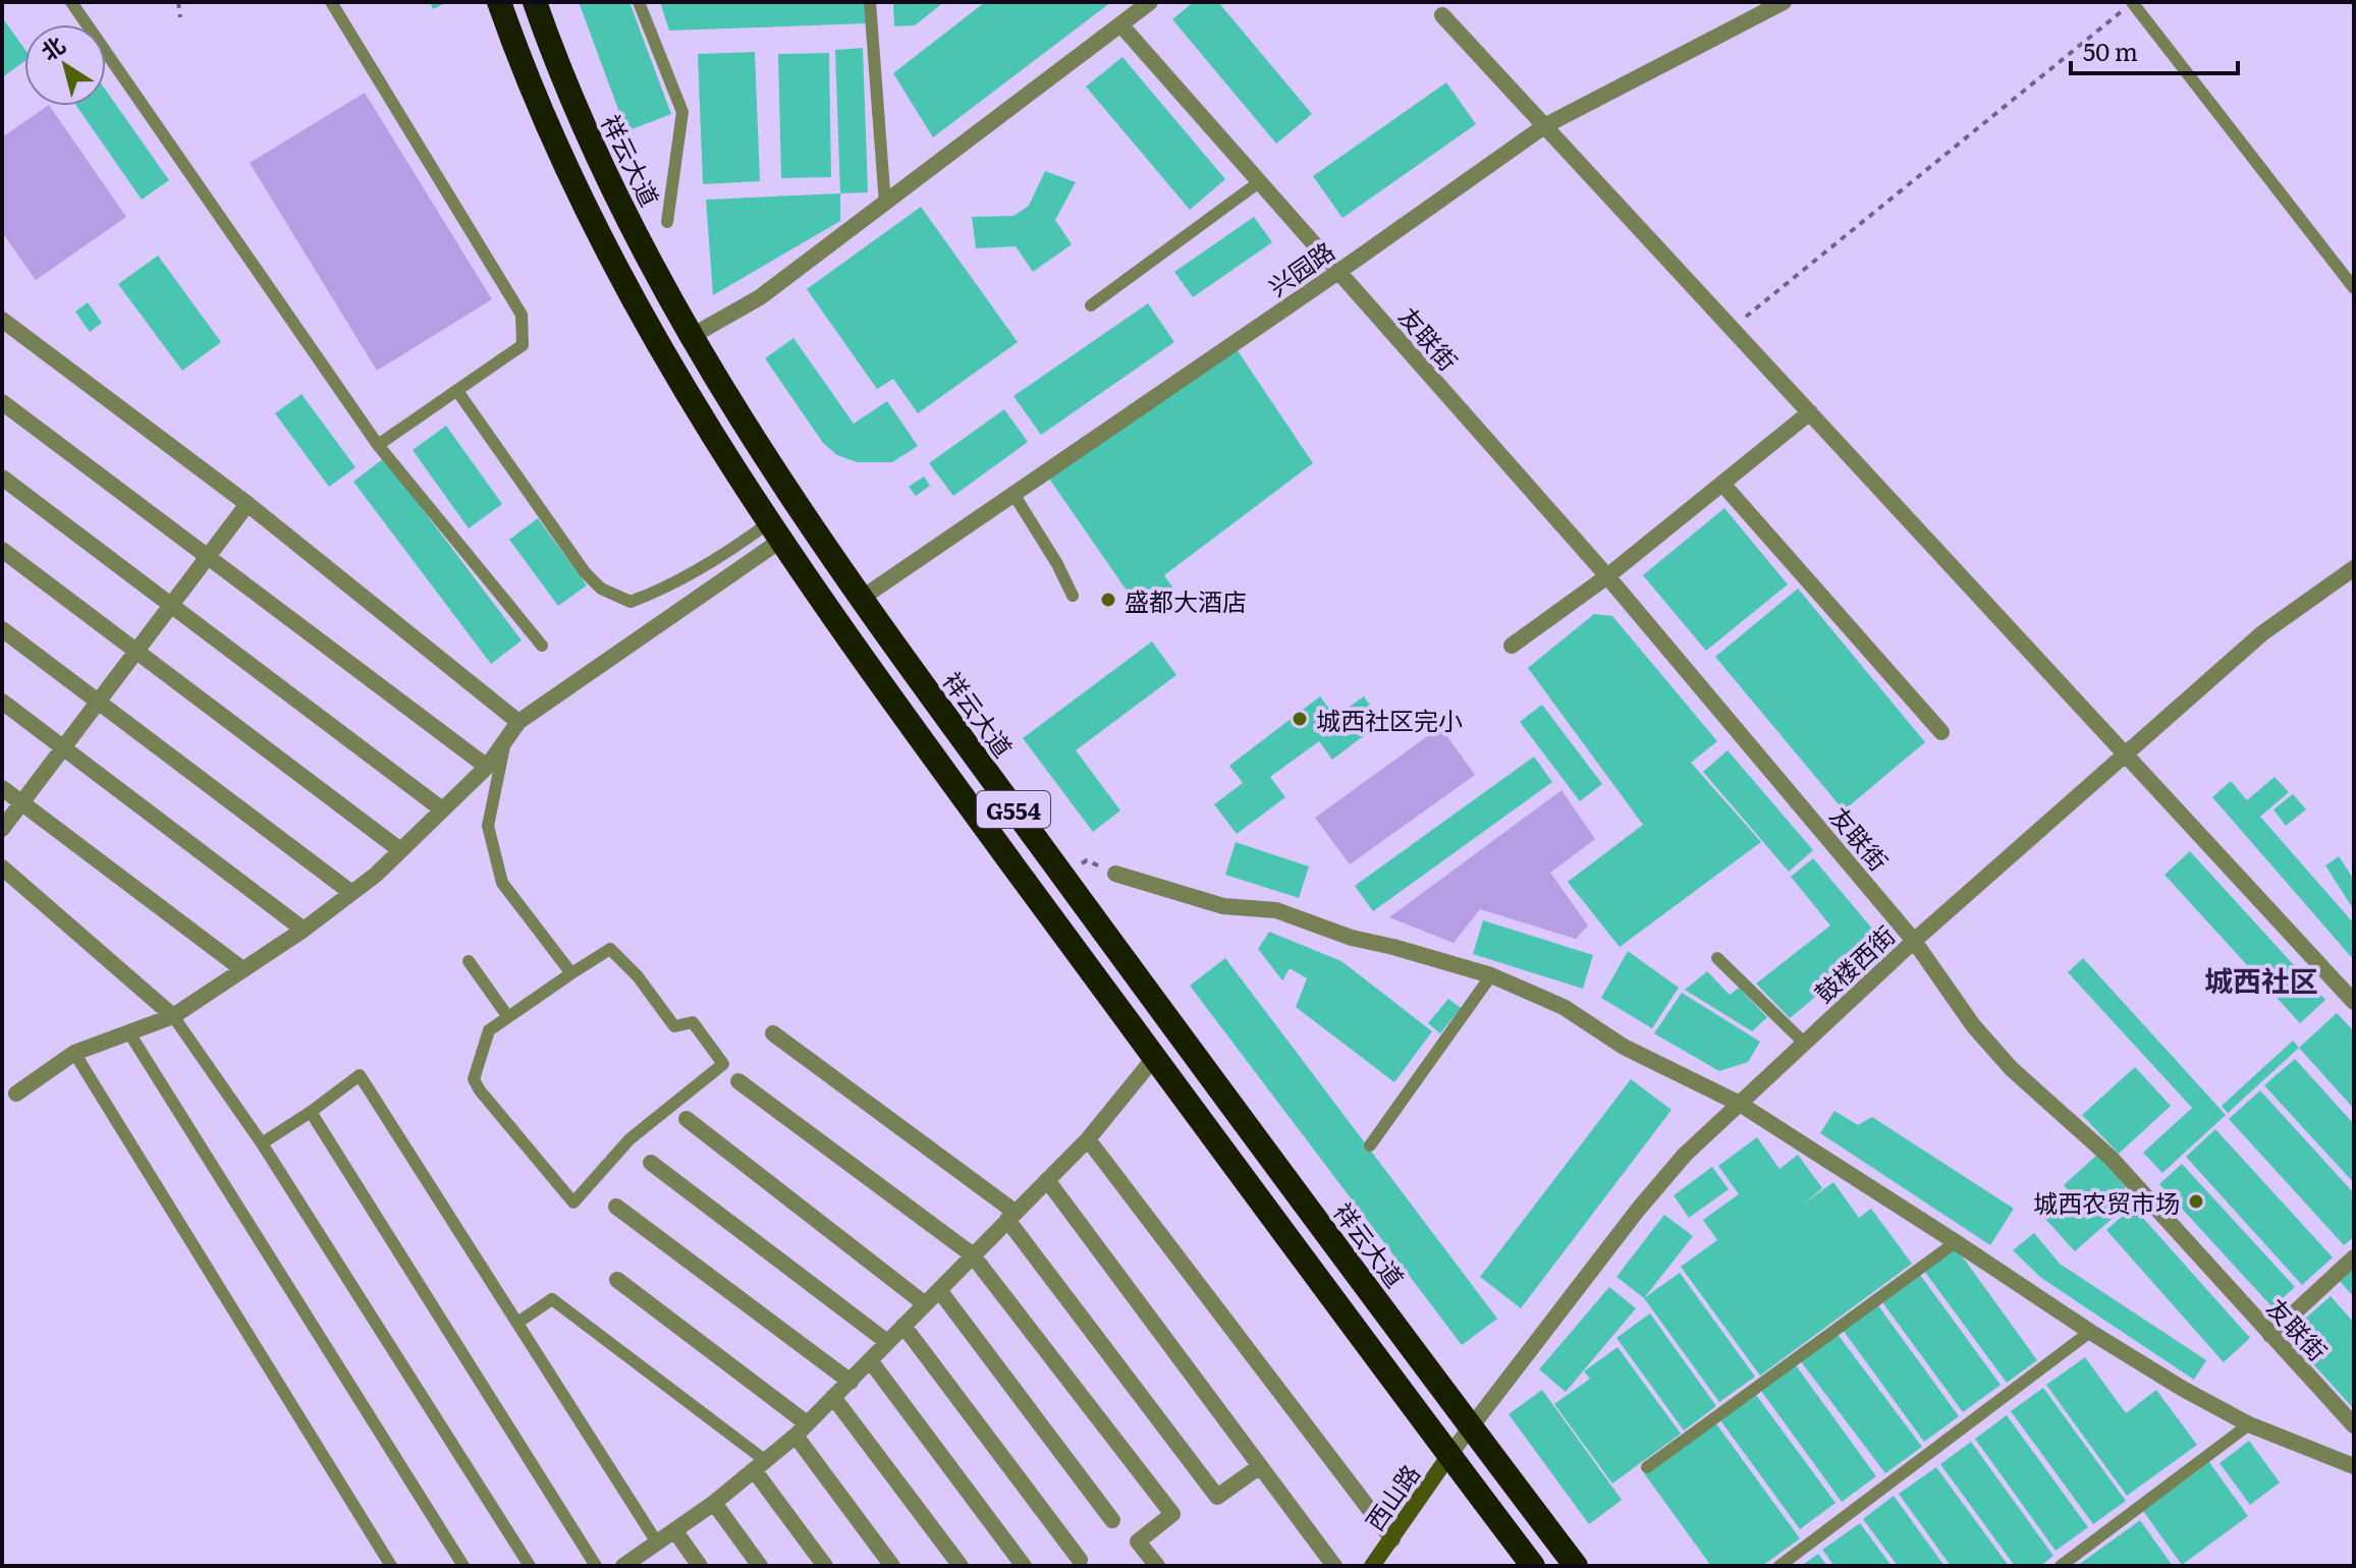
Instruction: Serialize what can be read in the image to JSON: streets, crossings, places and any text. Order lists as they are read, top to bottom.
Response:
{
  "streets": {
    "highway": ["祥云大道", "G554"],
    "street": [
      "兴园路",
      "友联街",
      "鼓楼西街",
      "西山路"
    ]
  },
  "crossings": [
    ["祥云大道", "兴园路"],
    ["祥云大道", "鼓楼西街"],
    ["兴园路", "友联街"],
    ["友联街", "鼓楼西街"],
    ["G554", "鼓楼西街"],
    ["G554", "西山路"],
    ["鼓楼西街", "西山路"]
  ],
  "districts": ["城西社区"],
  "places": ["盛都大酒店", "城西社区完小", "城西农贸市场"],
  "scale_bar": "50 m",
  "north": "top left"
}
